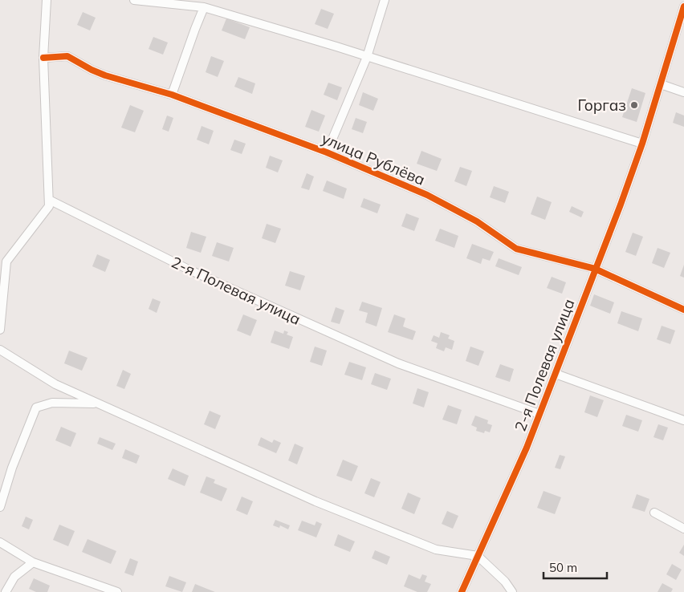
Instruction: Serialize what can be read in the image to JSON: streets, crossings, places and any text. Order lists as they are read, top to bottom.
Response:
{
  "streets": {
    "street": ["улица Рублёва", "2-я Полевая улица"]
  },
  "crossings": [
    ["улица Рублёва", "2-я Полевая улица"]
  ],
  "places": ["Горгаз"],
  "scale_bar": "50 m"
}
